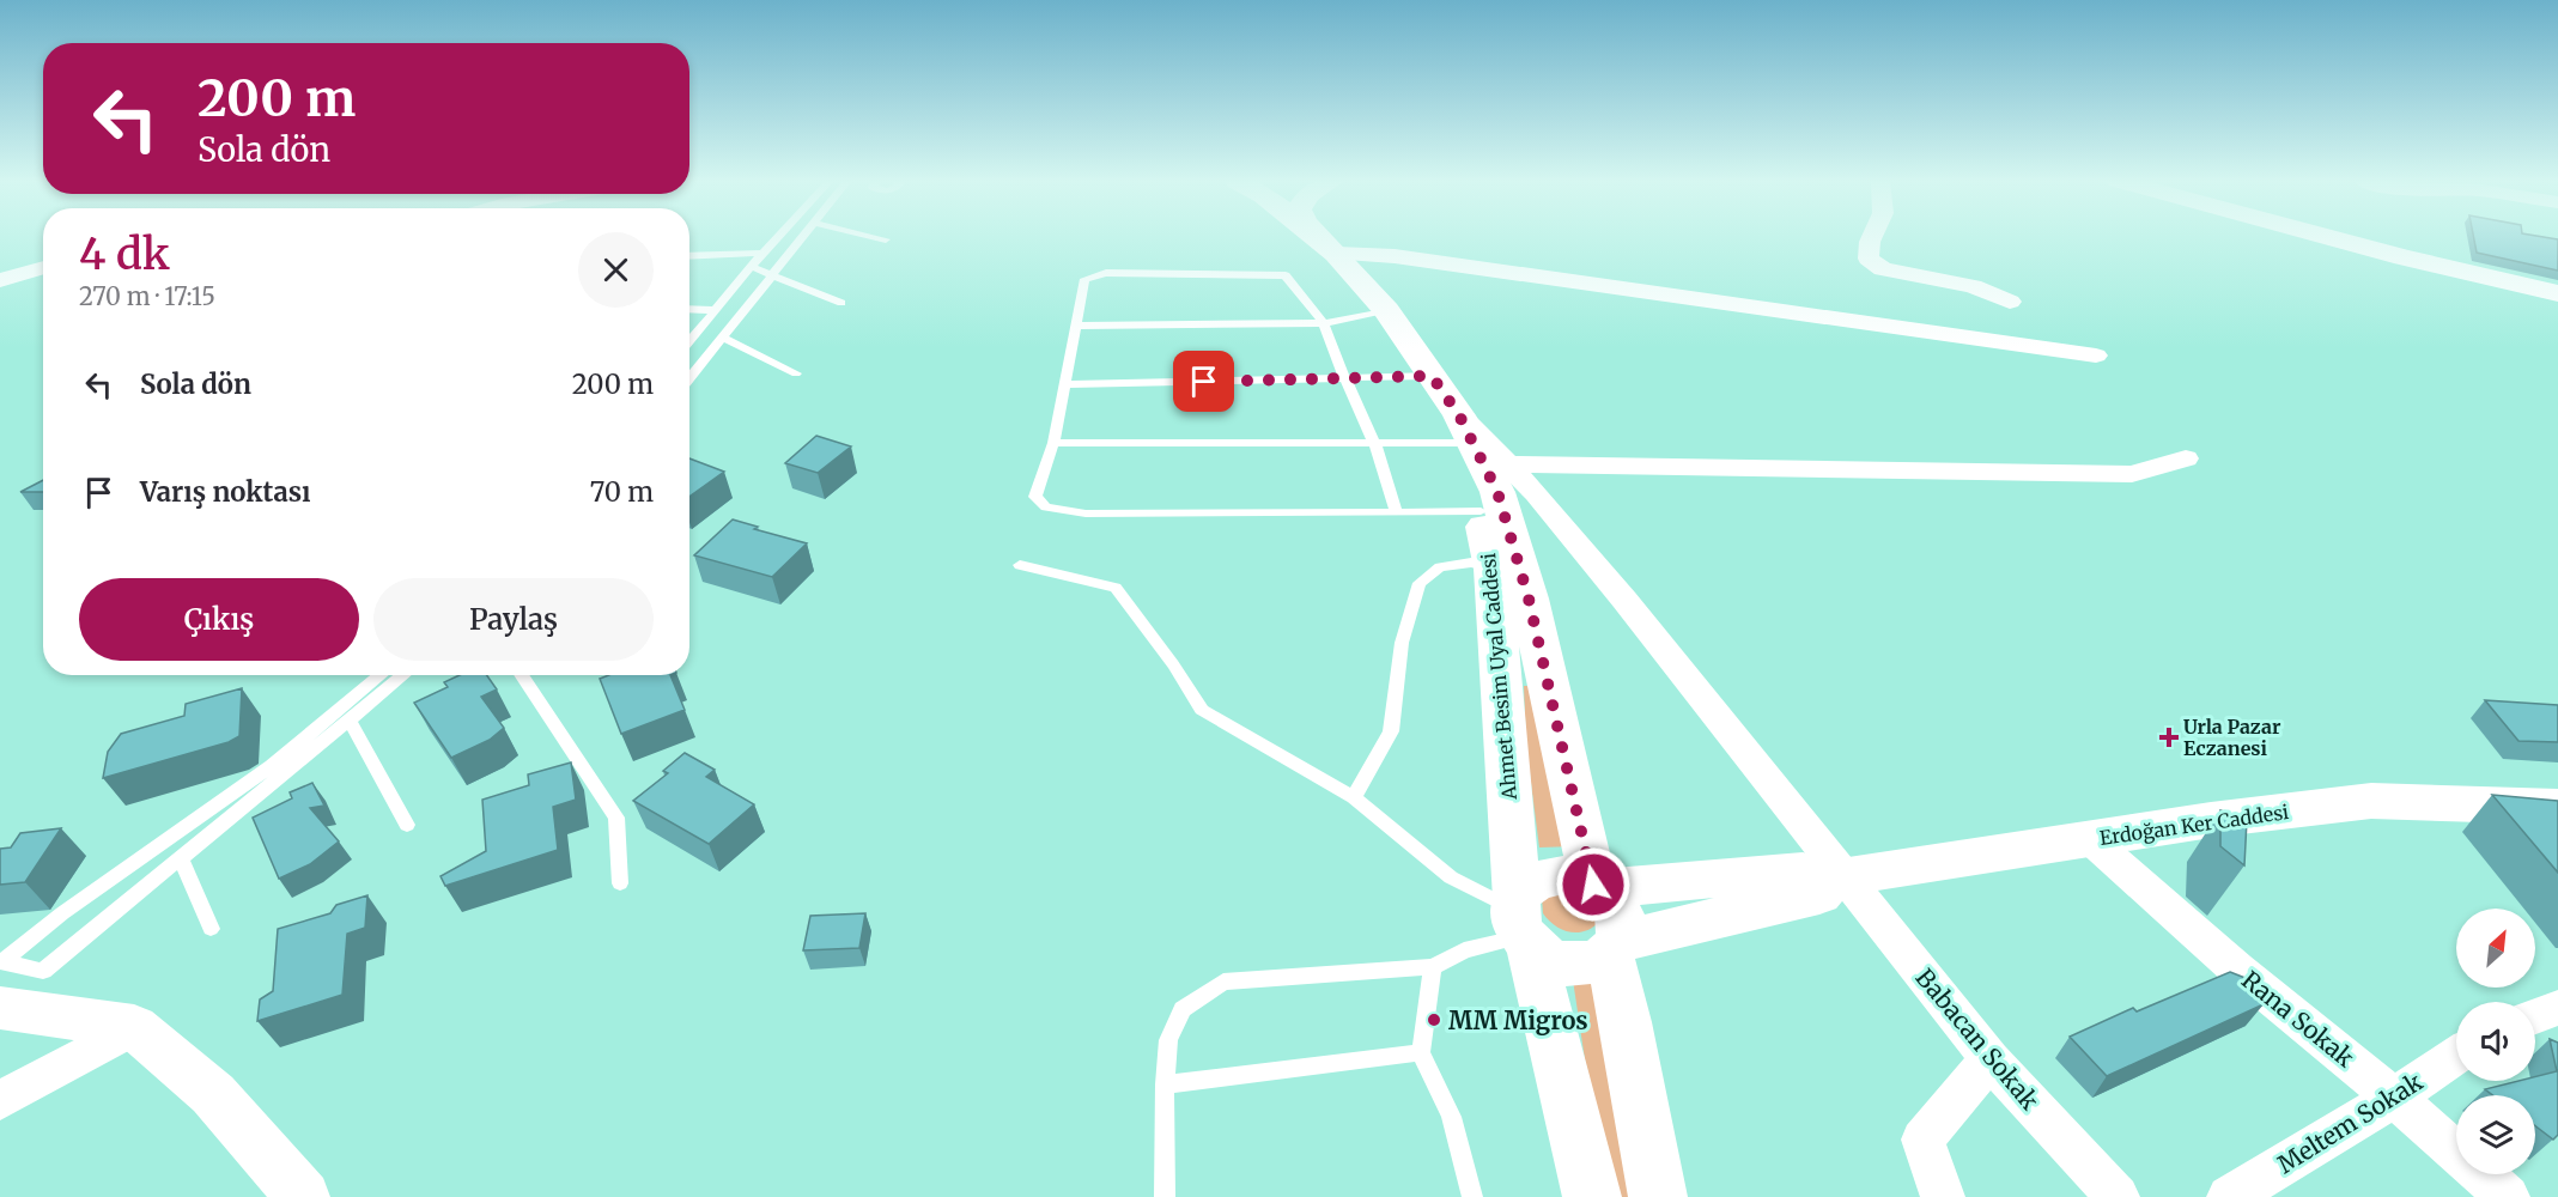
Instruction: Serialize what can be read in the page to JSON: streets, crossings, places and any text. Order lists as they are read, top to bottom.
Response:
{
  "streets": {
    "main road": ["Ahmet Besim Uyal Caddesi", "Erdoğan Ker Caddesi"],
    "street": ["Rana Sokak", "Babacan Sokak", "Meltem Sokak"]
  },
  "crossings": [
    ["Ahmet Besim Uyal Caddesi", "Erdoğan Ker Caddesi"],
    ["Ahmet Besim Uyal Caddesi", "Babacan Sokak"],
    ["Erdoğan Ker Caddesi", "Rana Sokak"],
    ["Erdoğan Ker Caddesi", "Babacan Sokak"],
    ["Rana Sokak", "Meltem Sokak"]
  ],
  "places": {
    "health": ["Urla Pazar Eczanesi"],
    "other": ["MM Migros"]
  },
  "north": "top right",
  "page": {
    "turn": ["200 m", "Sola dön"],
    "heading": ["4 dk", "270 m · 17:15"],
    "list": [
      {
        "name": "Sola dön",
        "value": "200 m"
      },
      {
        "name": "Varış noktası",
        "value": "70 m"
      }
    ],
    "buttons": ["Çıkış", "Paylaş"]
  }
}
